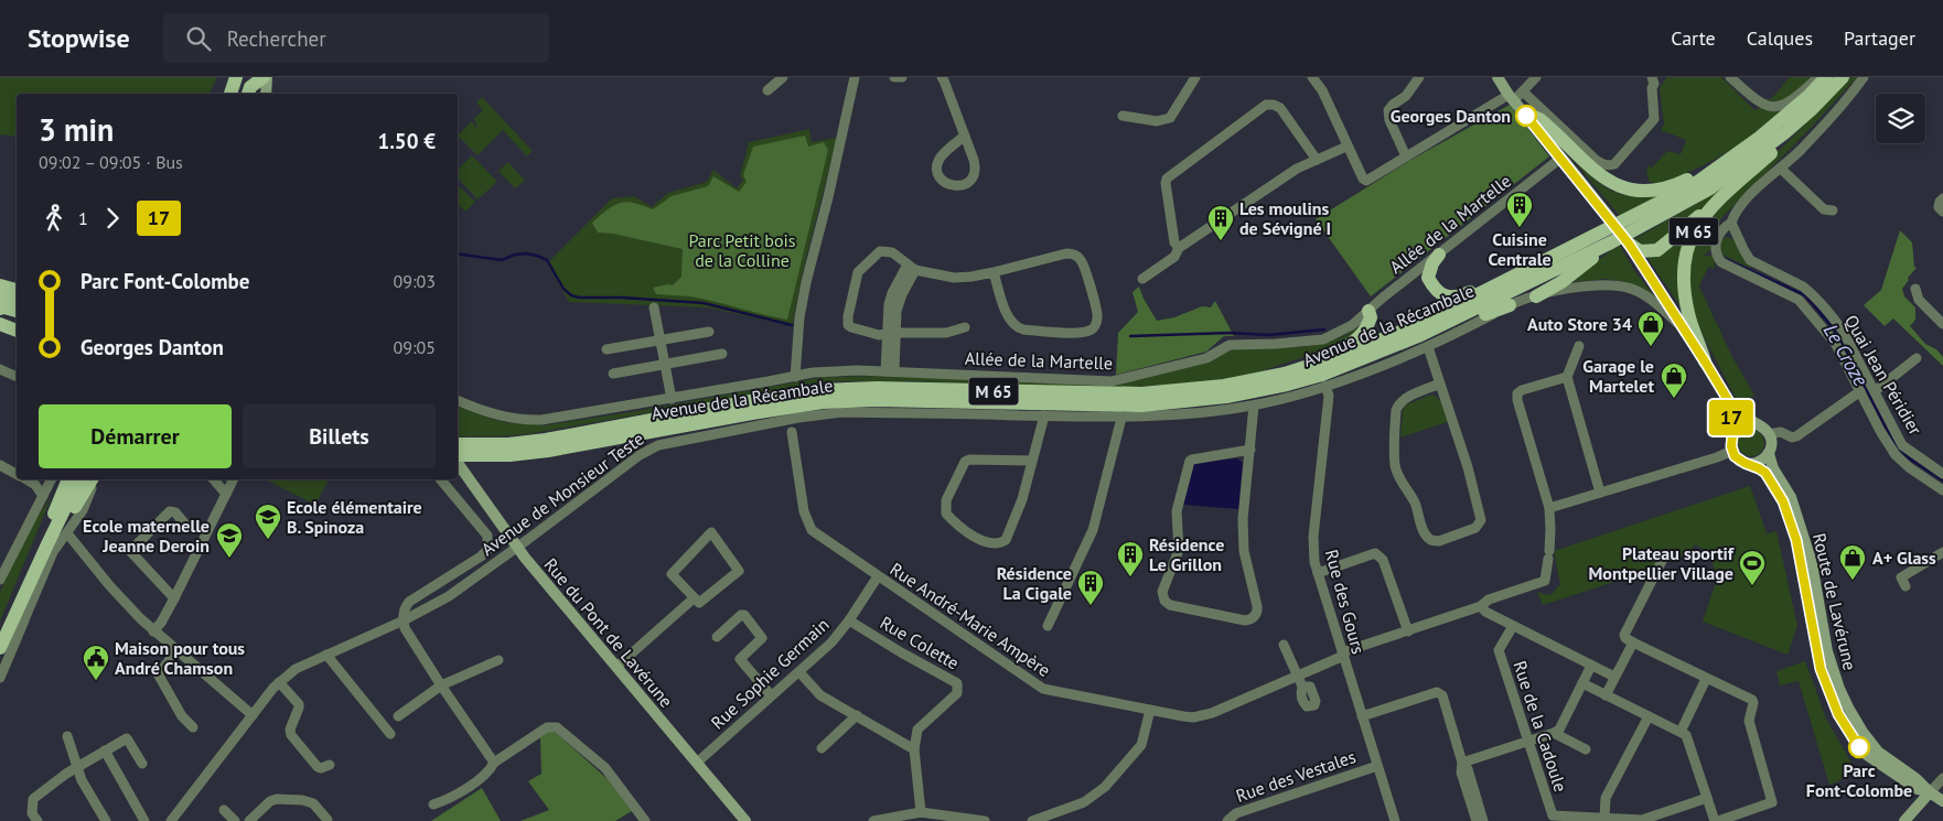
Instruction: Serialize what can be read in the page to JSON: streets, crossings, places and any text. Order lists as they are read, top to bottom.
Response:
{
  "streets": {
    "main road": [
      "M 65",
      "Avenue de la Récambale",
      "Route de Lavérune",
      "Rue du Pont de Lavérune"
    ],
    "street": [
      "Allée de la Martelle",
      "Quai Jean Péridier",
      "Avenue de Monsieur Teste",
      "Rue des Gours",
      "Rue André-Marie Ampère",
      "Rue Colette",
      "Rue Sophie Germain",
      "Rue de la Cadoule",
      "Rue des Vestales"
    ]
  },
  "crossings": [
    ["M 65", "Avenue de la Récambale"],
    ["Avenue de la Récambale", "Avenue de Monsieur Teste"],
    ["Avenue de la Récambale", "Rue du Pont de Lavérune"],
    ["Avenue de Monsieur Teste", "Rue des Gours"],
    ["Avenue de Monsieur Teste", "Rue du Pont de Lavérune"],
    ["Rue des Gours", "Rue André-Marie Ampère"],
    ["Rue des Gours", "Rue des Vestales"],
    ["Rue André-Marie Ampère", "Rue Sophie Germain"],
    ["Rue du Pont de Lavérune", "Rue Sophie Germain"],
    ["Rue Colette", "Rue Sophie Germain"]
  ],
  "water": ["Le Croze"],
  "parks": ["Parc Petit bois de la Colline"],
  "places": {
    "other": ["Georges Danton", "Parc Font-Colombe"],
    "building": [
      "Cuisine Centrale",
      "Les moulins de Sévigné I",
      "Résidence Le Grillon",
      "Résidence La Cigale"
    ],
    "shop": ["Auto Store 34", "Garage le Martelet", "A+ Glass"],
    "school or university": ["Ecole élémentaire B. Spinoza", "Ecole maternelle Jeanne Deroin"],
    "sports": ["Plateau sportif Montpellier Village"],
    "public building": ["Maison pour tous André Chamson"]
  },
  "lines": ["bus line 17"],
  "page": {
    "header": "Stopwise",
    "search": "Rechercher",
    "nav": ["Carte", "Calques", "Partager"],
    "on_map": "17",
    "heading": ["3 min", "09:02 – 09:05 · Bus", "1.50 €"],
    "legs": ["1", "17"],
    "list": [
      {
        "name": "Parc Font-Colombe",
        "value": "09:03"
      },
      {
        "name": "Georges Danton",
        "value": "09:05"
      }
    ],
    "buttons": ["Démarrer", "Billets"]
  }
}
